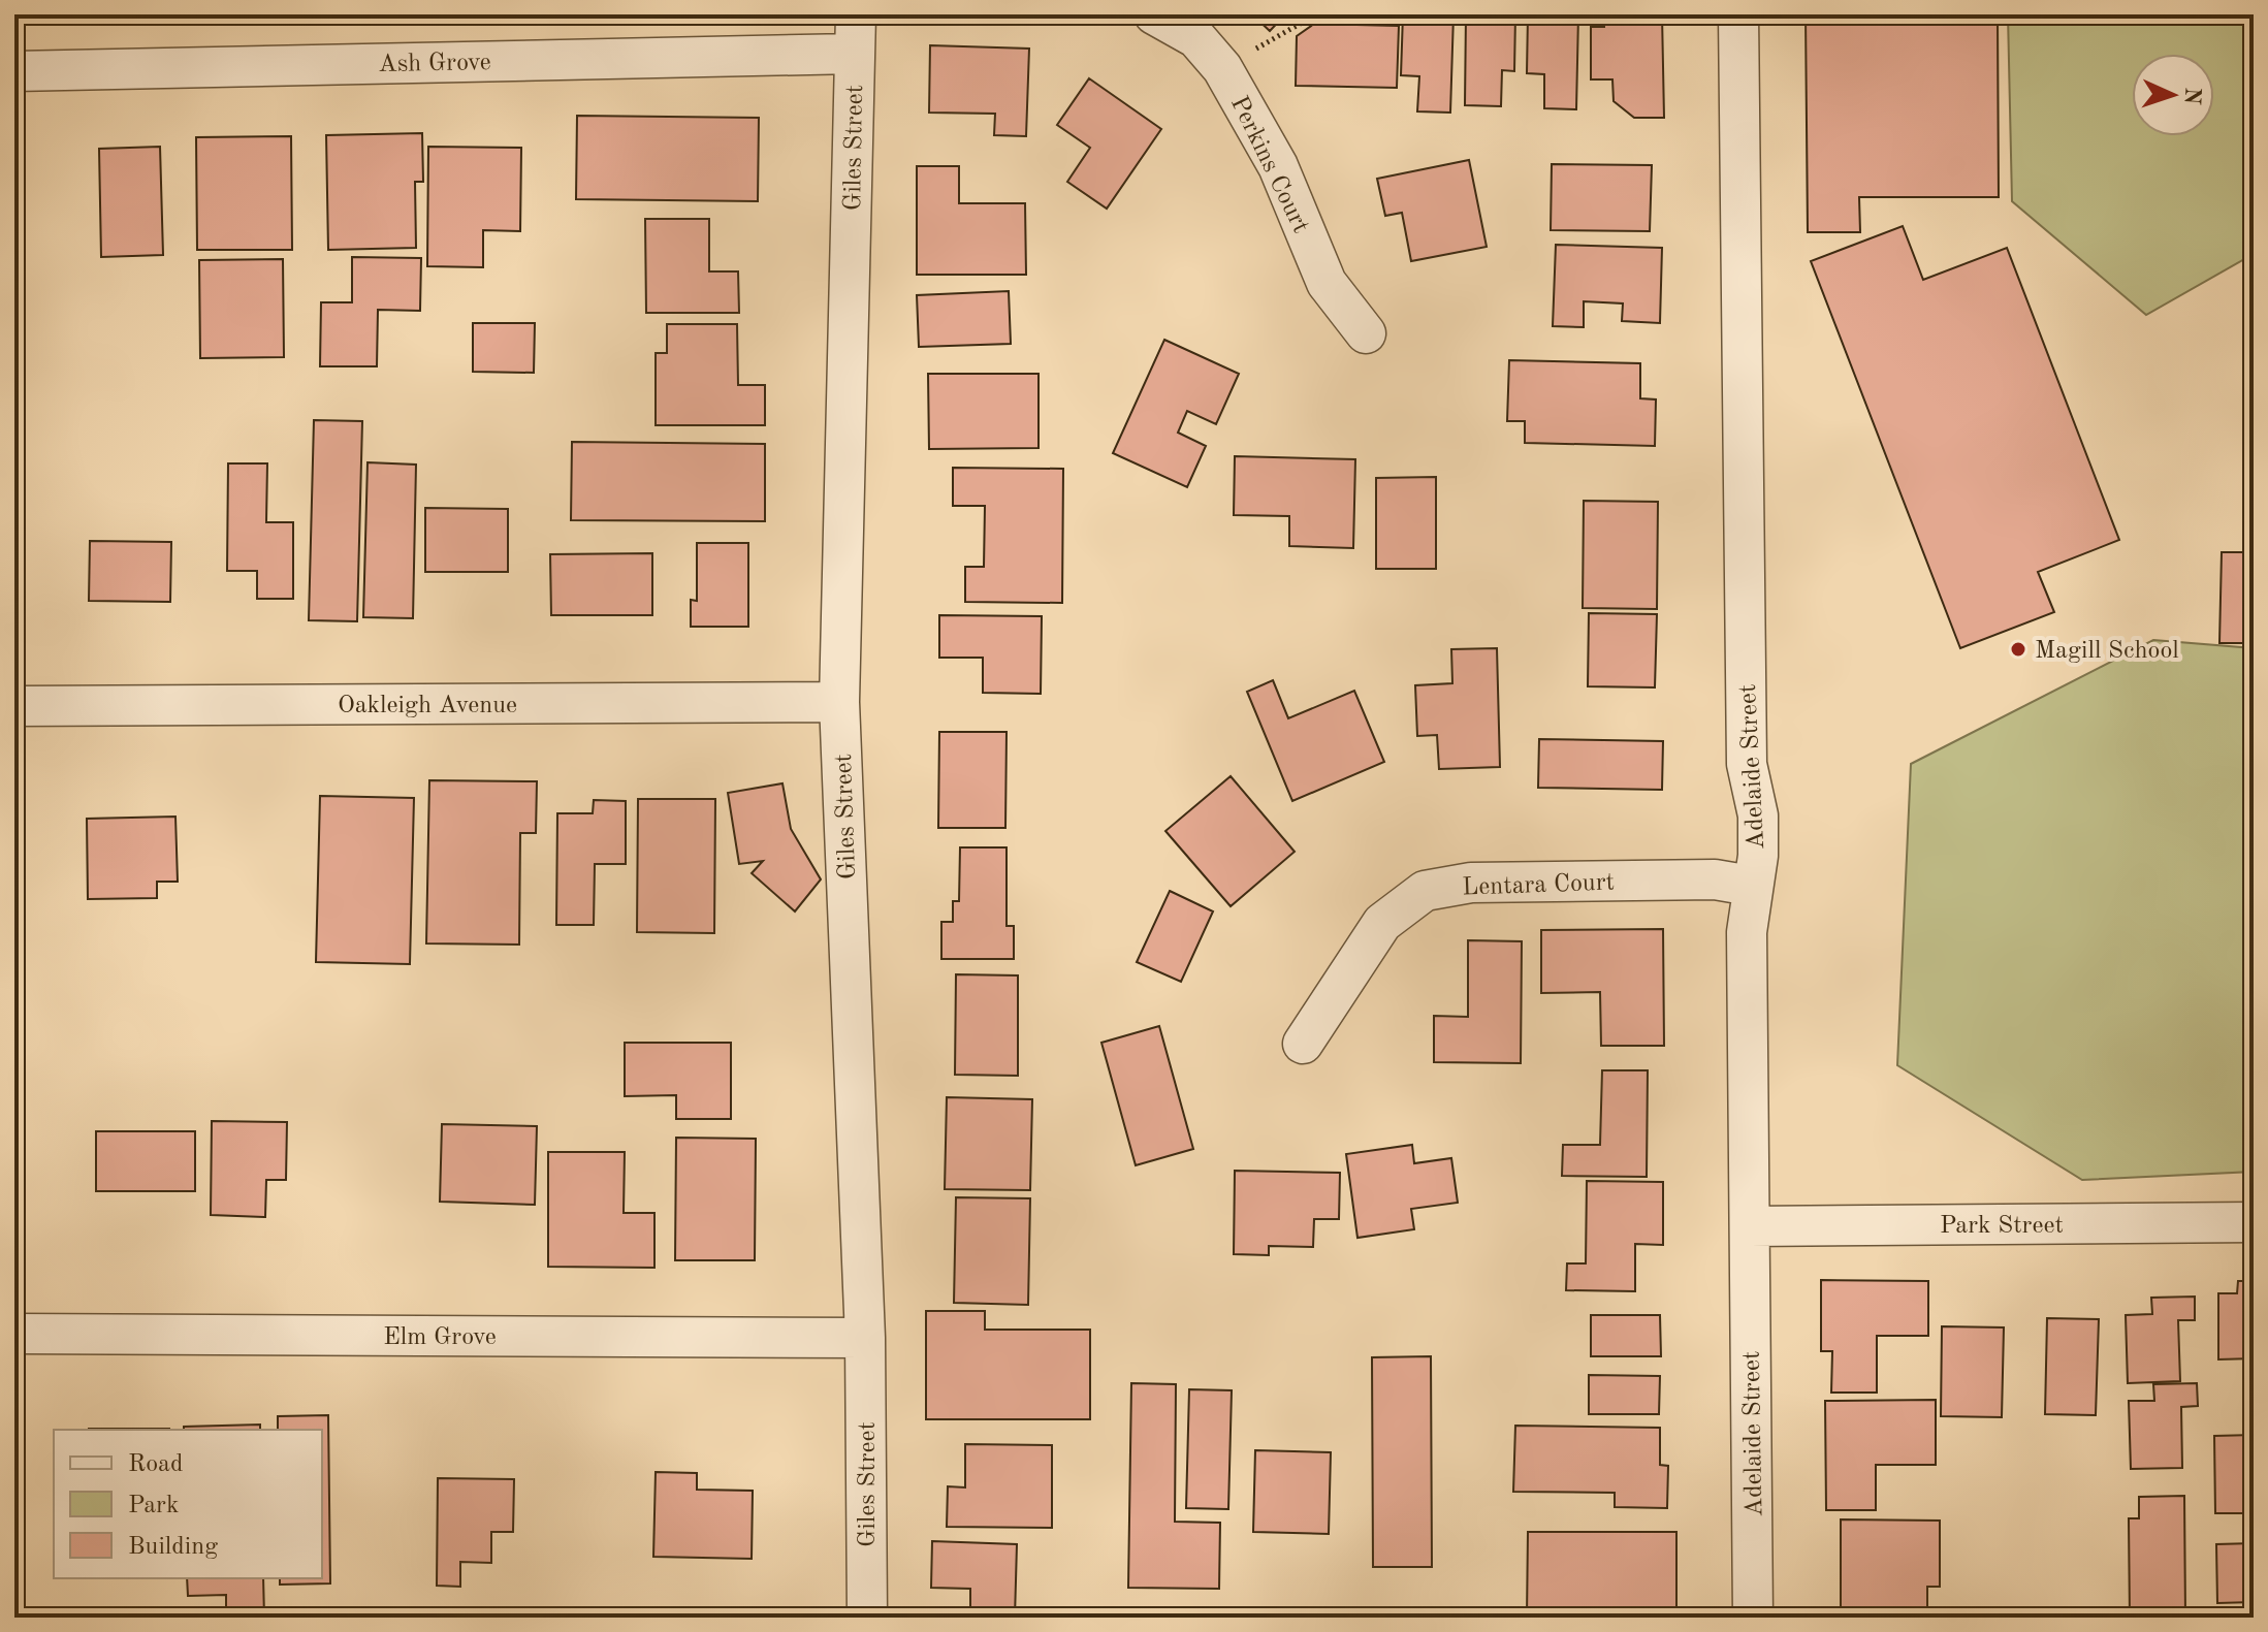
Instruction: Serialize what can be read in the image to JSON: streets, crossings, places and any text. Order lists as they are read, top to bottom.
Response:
{
  "streets": {
    "street": [
      "Ash Grove",
      "Giles Street",
      "Perkins Court",
      "Oakleigh Avenue",
      "Adelaide Street",
      "Lentara Court",
      "Park Street",
      "Elm Grove"
    ]
  },
  "crossings": [
    ["Ash Grove", "Giles Street"],
    ["Giles Street", "Oakleigh Avenue"],
    ["Giles Street", "Elm Grove"],
    ["Adelaide Street", "Lentara Court"],
    ["Adelaide Street", "Park Street"]
  ],
  "places": ["Magill School"],
  "legend": ["Road", "Park", "Building"],
  "north": "right"
}
